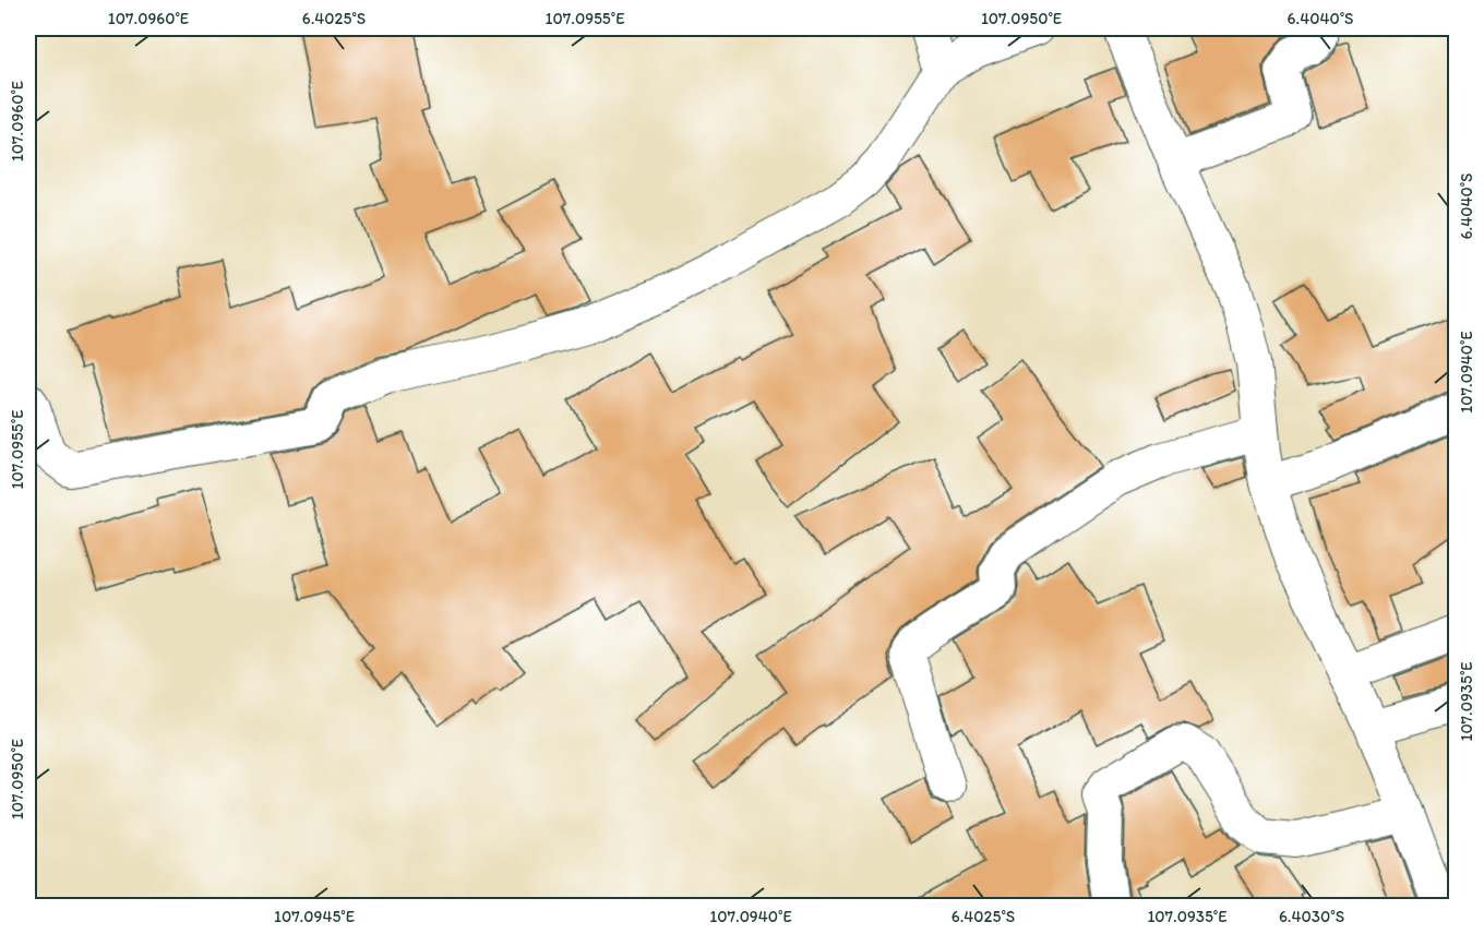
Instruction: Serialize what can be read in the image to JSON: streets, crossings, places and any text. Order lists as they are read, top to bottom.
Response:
{
  "coordinates": [
    "107.0960°E",
    "6.4025°S",
    "107.0955°E",
    "107.0950°E",
    "6.4040°S",
    "107.0940°E",
    "107.0935°E",
    "107.0945°E",
    "6.4030°S"
  ]
}
